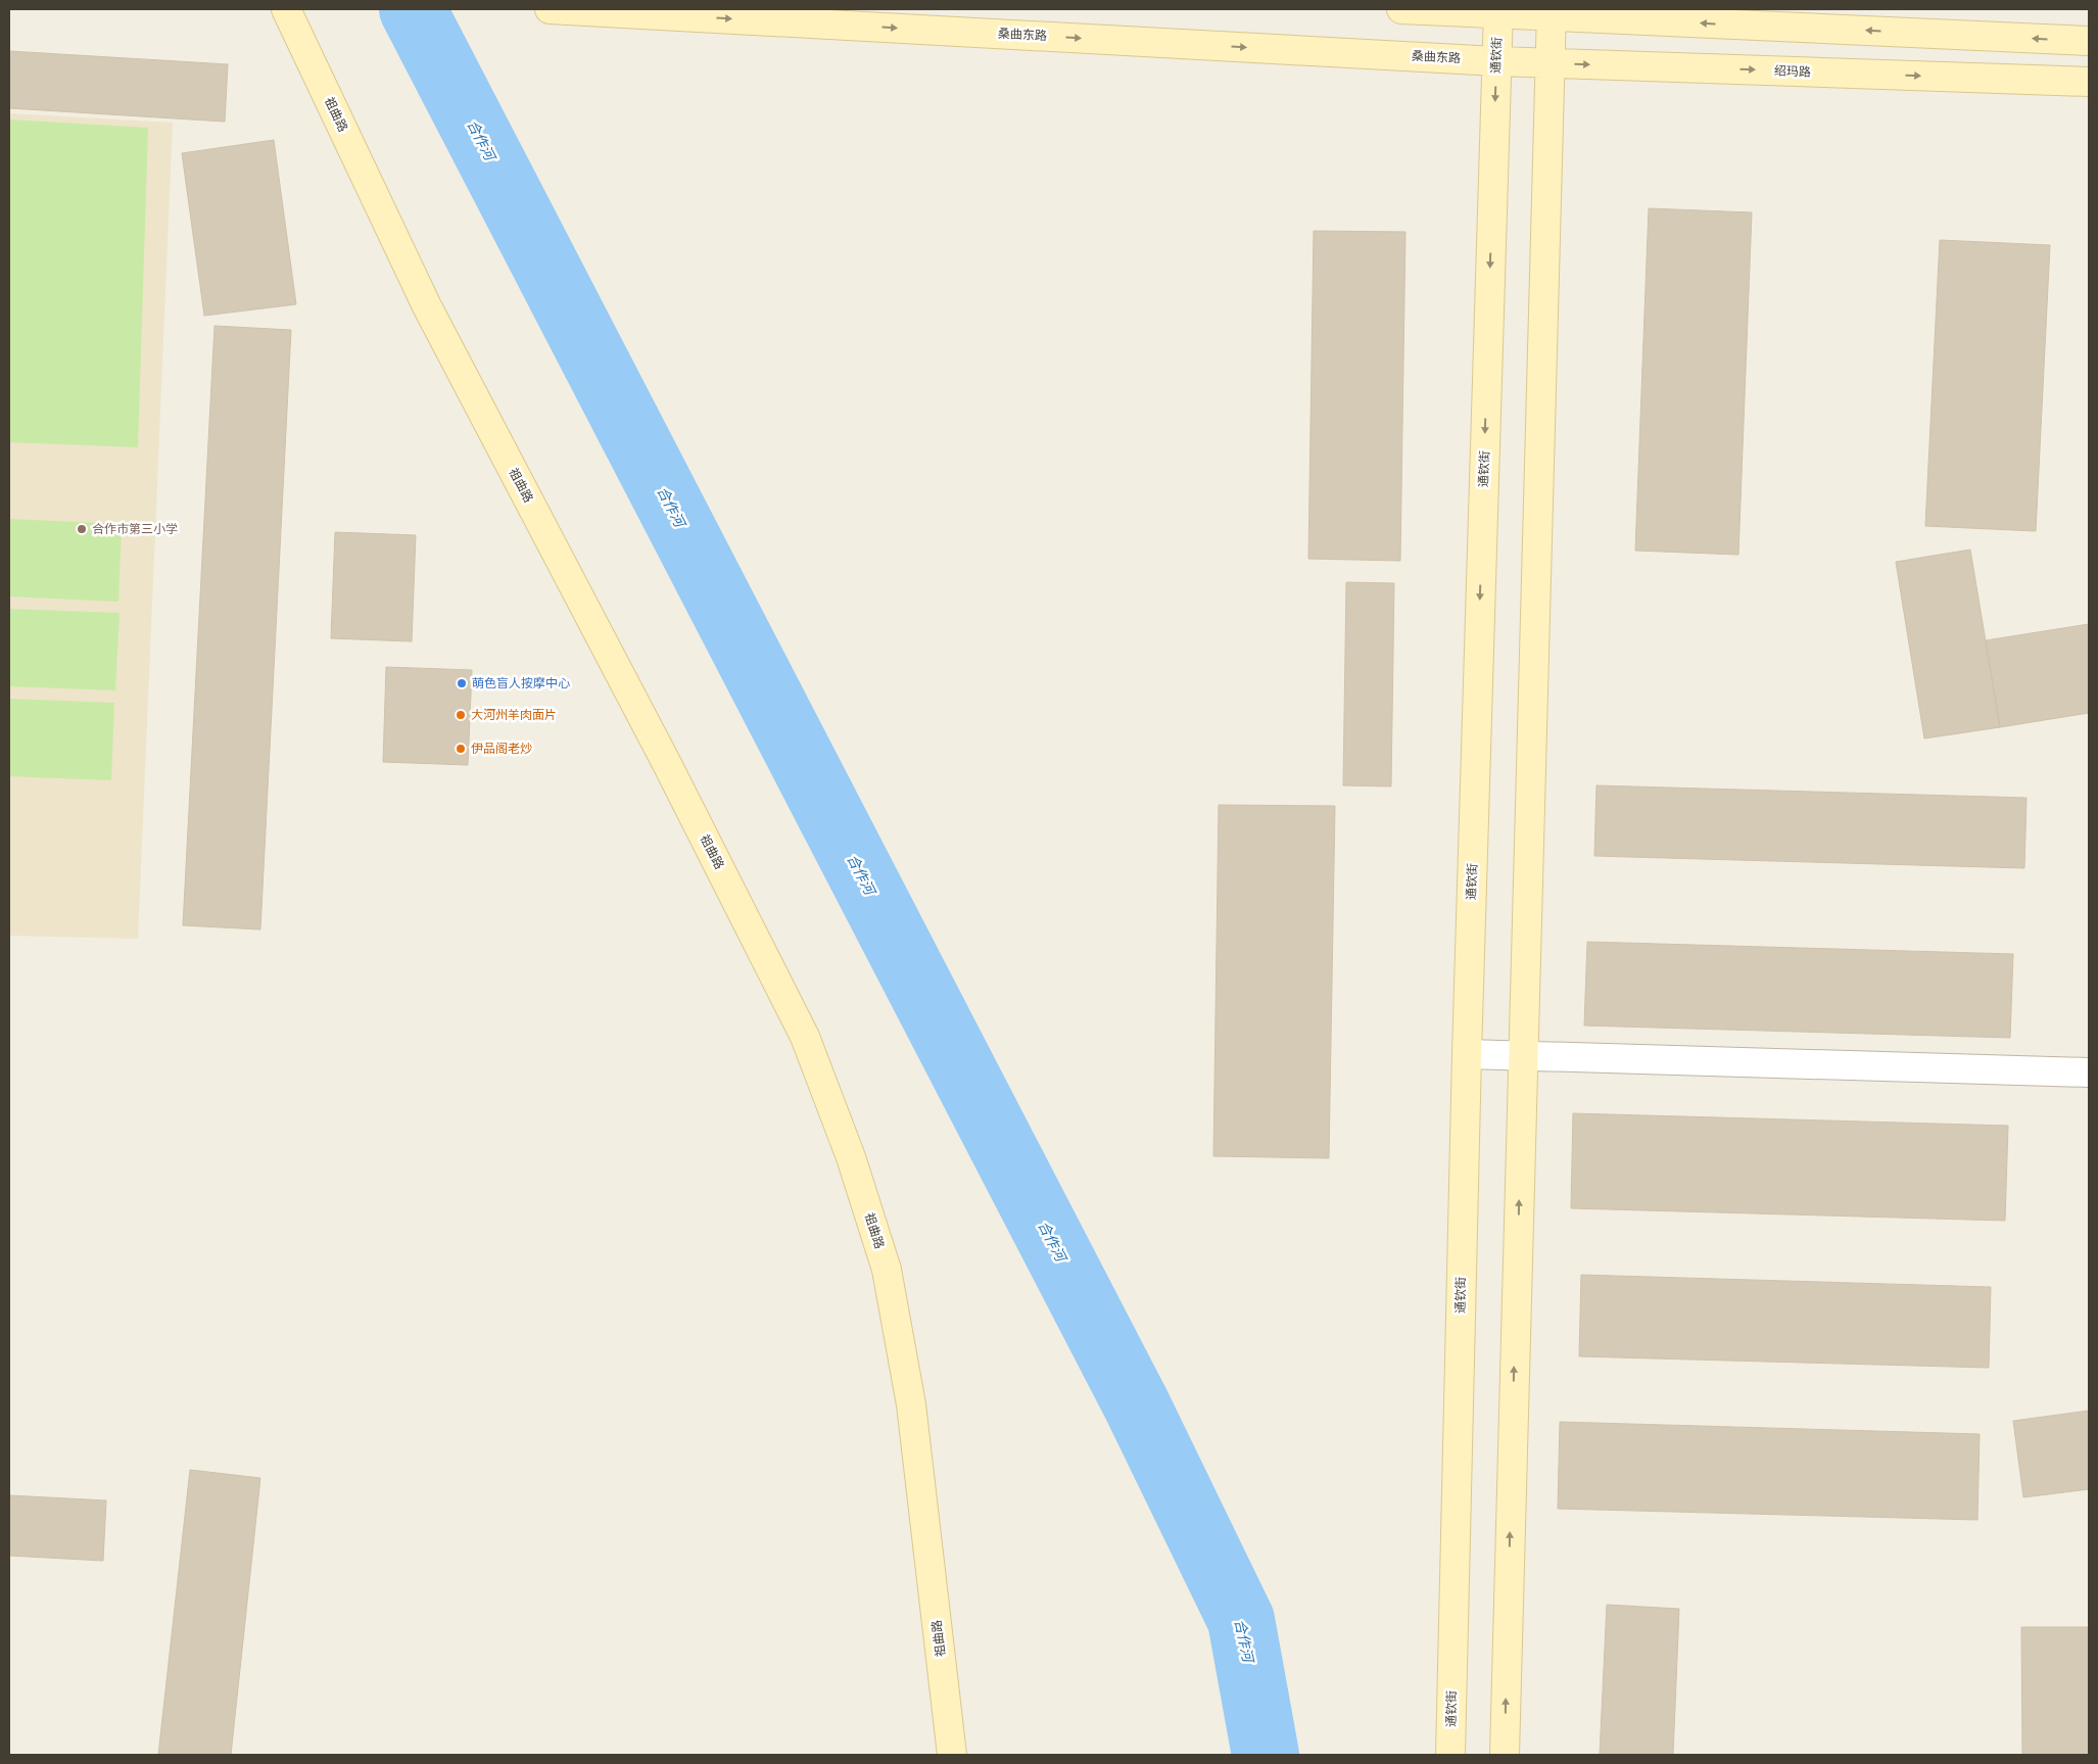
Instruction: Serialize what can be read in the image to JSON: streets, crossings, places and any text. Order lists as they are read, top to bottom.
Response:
{
  "streets": {
    "main road": [
      "桑曲东路",
      "通钦街",
      "绍玛路",
      "祖曲路"
    ]
  },
  "crossings": [
    ["桑曲东路", "通钦街"],
    ["桑曲东路", "绍玛路"],
    ["通钦街", "绍玛路"]
  ],
  "one_way": ["桑曲东路"],
  "water": ["合作河"],
  "places": [
    "合作市第三小学",
    "萌色盲人按摩中心",
    "大河州羊肉面片",
    "伊品阁老炒"
  ]
}
